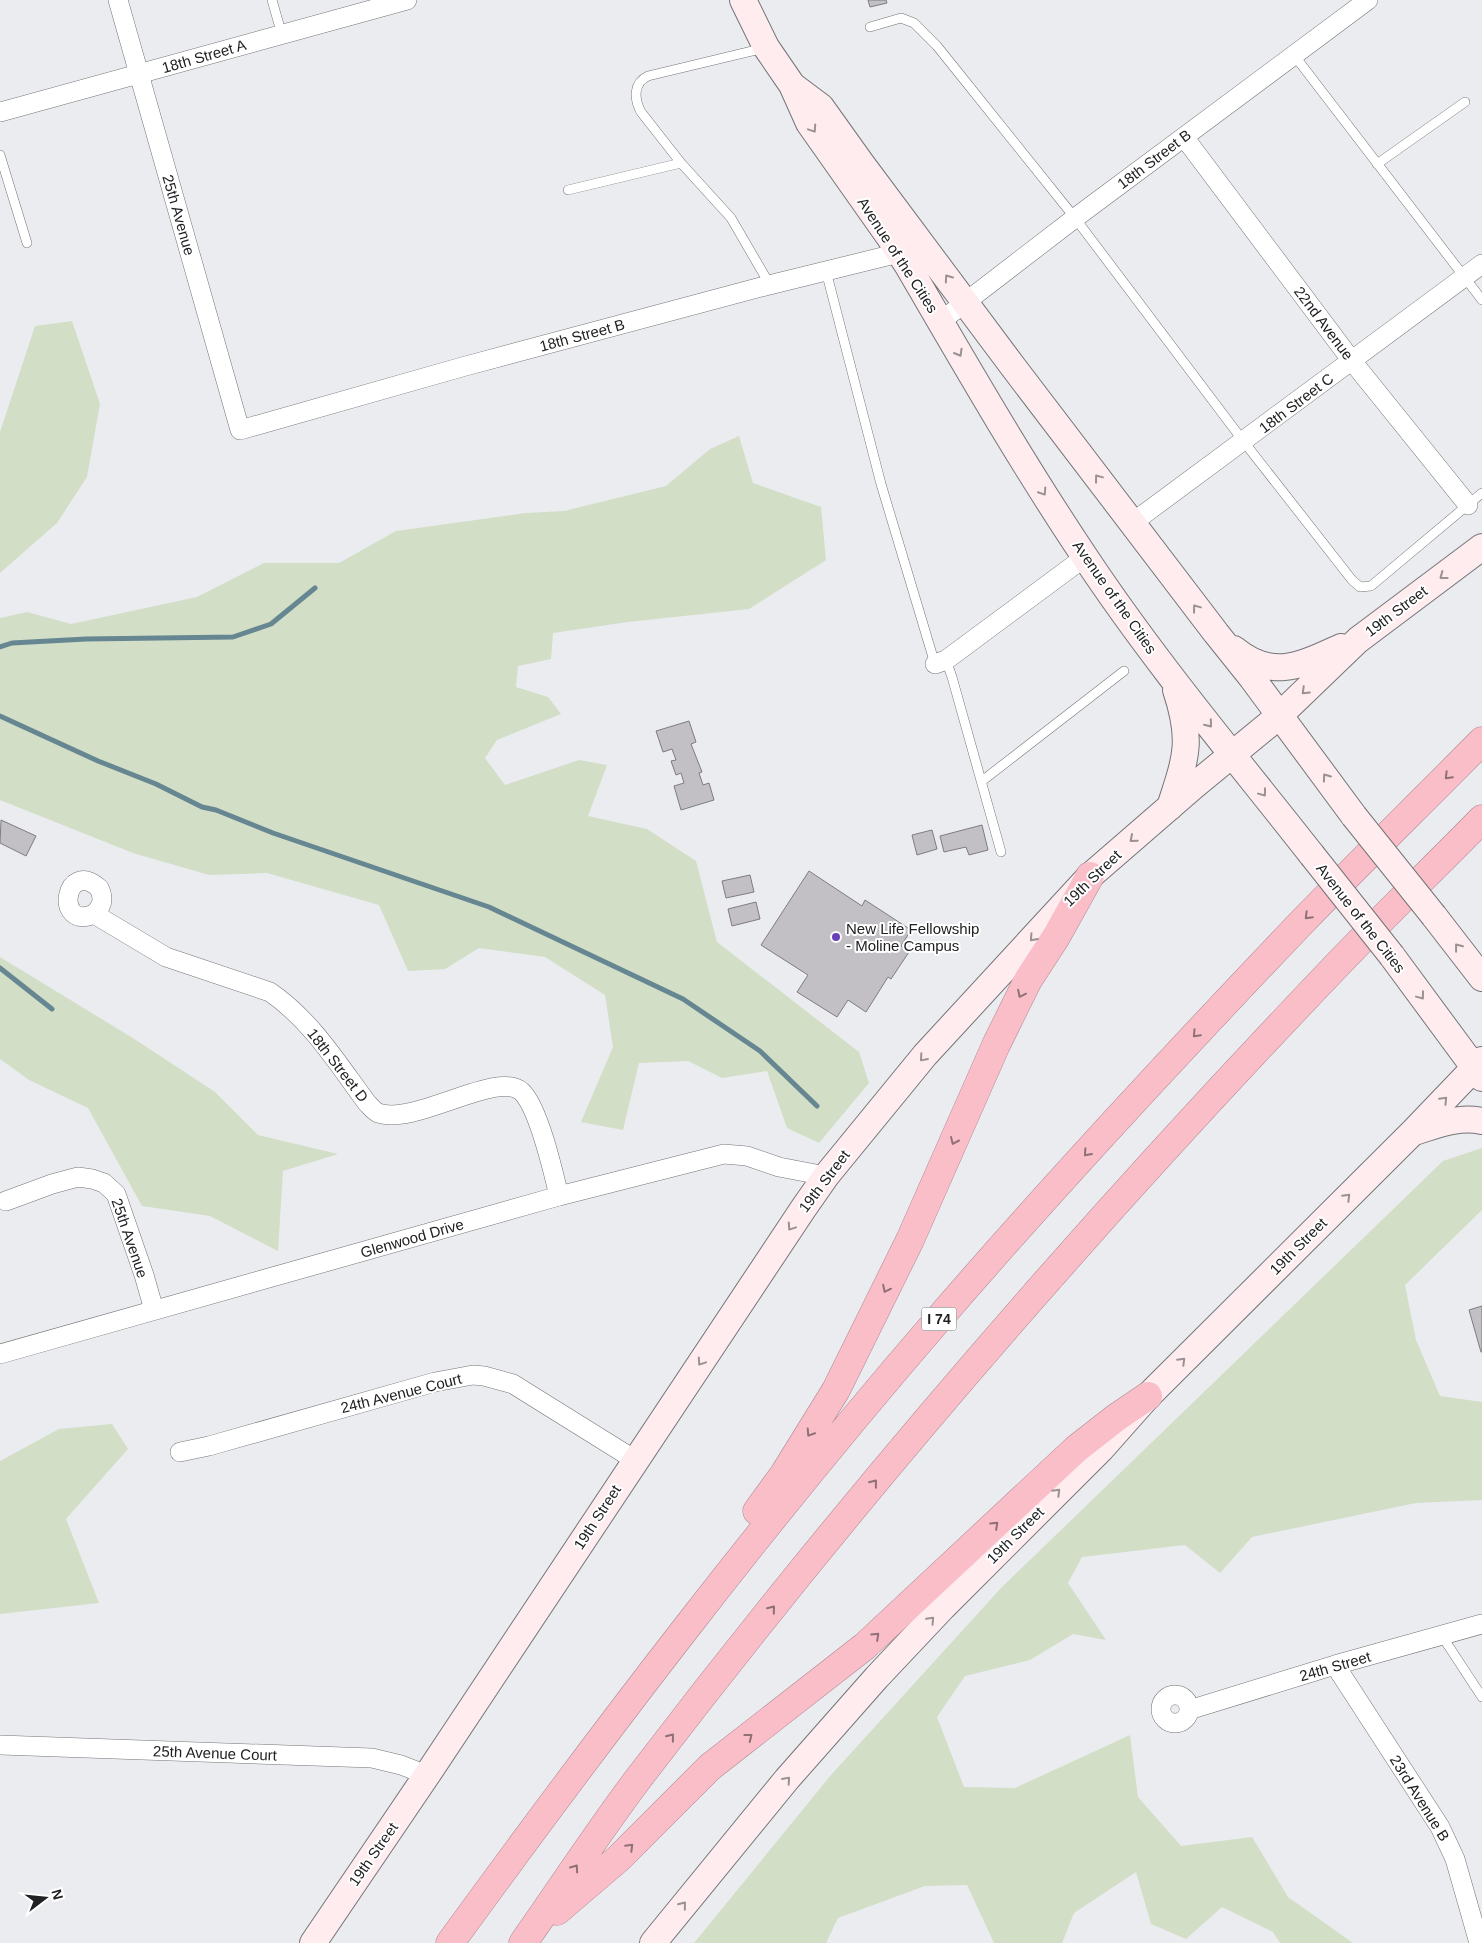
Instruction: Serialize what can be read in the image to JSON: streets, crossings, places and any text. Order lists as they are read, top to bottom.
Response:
{
  "streets": {
    "highway": ["I 74"],
    "main road": ["Avenue of the Cities", "19th Street"],
    "street": [
      "18th Street A",
      "18th Street B",
      "25th Avenue",
      "22nd Avenue",
      "18th Street C",
      "18th Street D",
      "Glenwood Drive",
      "24th Avenue Court",
      "24th Street",
      "25th Avenue Court",
      "23rd Avenue B"
    ]
  },
  "crossings": [
    ["18th Street A", "25th Avenue"],
    ["18th Street B", "25th Avenue"],
    ["18th Street B", "Avenue of the Cities"],
    ["18th Street B", "22nd Avenue"],
    ["25th Avenue", "Glenwood Drive"],
    ["Avenue of the Cities", "18th Street C"],
    ["Avenue of the Cities", "19th Street"],
    ["22nd Avenue", "18th Street C"],
    ["19th Street", "Glenwood Drive"],
    ["19th Street", "24th Avenue Court"],
    ["19th Street", "25th Avenue Court"],
    ["18th Street D", "Glenwood Drive"],
    ["24th Street", "23rd Avenue B"]
  ],
  "places": ["New Life Fellowship - Moline Campus"],
  "north": "right"
}
